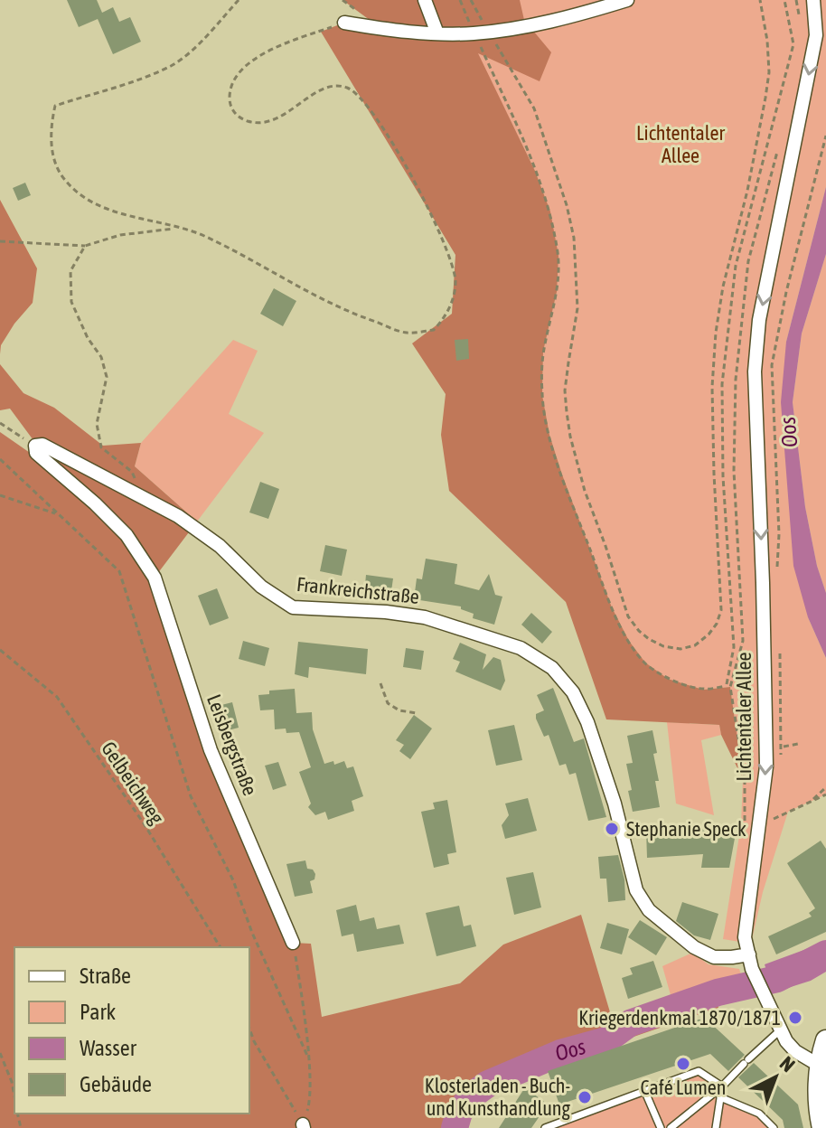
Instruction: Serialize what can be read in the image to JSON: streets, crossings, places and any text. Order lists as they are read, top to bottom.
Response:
{
  "streets": {
    "street": ["Frankreichstraße", "Lichtentaler Allee", "Leisbergstraße"],
    "path": ["Gelbeichweg"]
  },
  "crossings": [
    ["Frankreichstraße", "Lichtentaler Allee"],
    ["Frankreichstraße", "Leisbergstraße"]
  ],
  "one_way": ["Lichtentaler Allee"],
  "water": ["Oos"],
  "parks": ["Lichtentaler Allee"],
  "places": [
    "Stephanie Speck",
    "Kriegerdenkmal 1870/1871",
    "Café Lumen",
    "Klosterladen - Buch- und Kunsthandlung"
  ],
  "legend": [
    "Straße",
    "Park",
    "Wasser",
    "Gebäude"
  ],
  "north": "top right"
}
